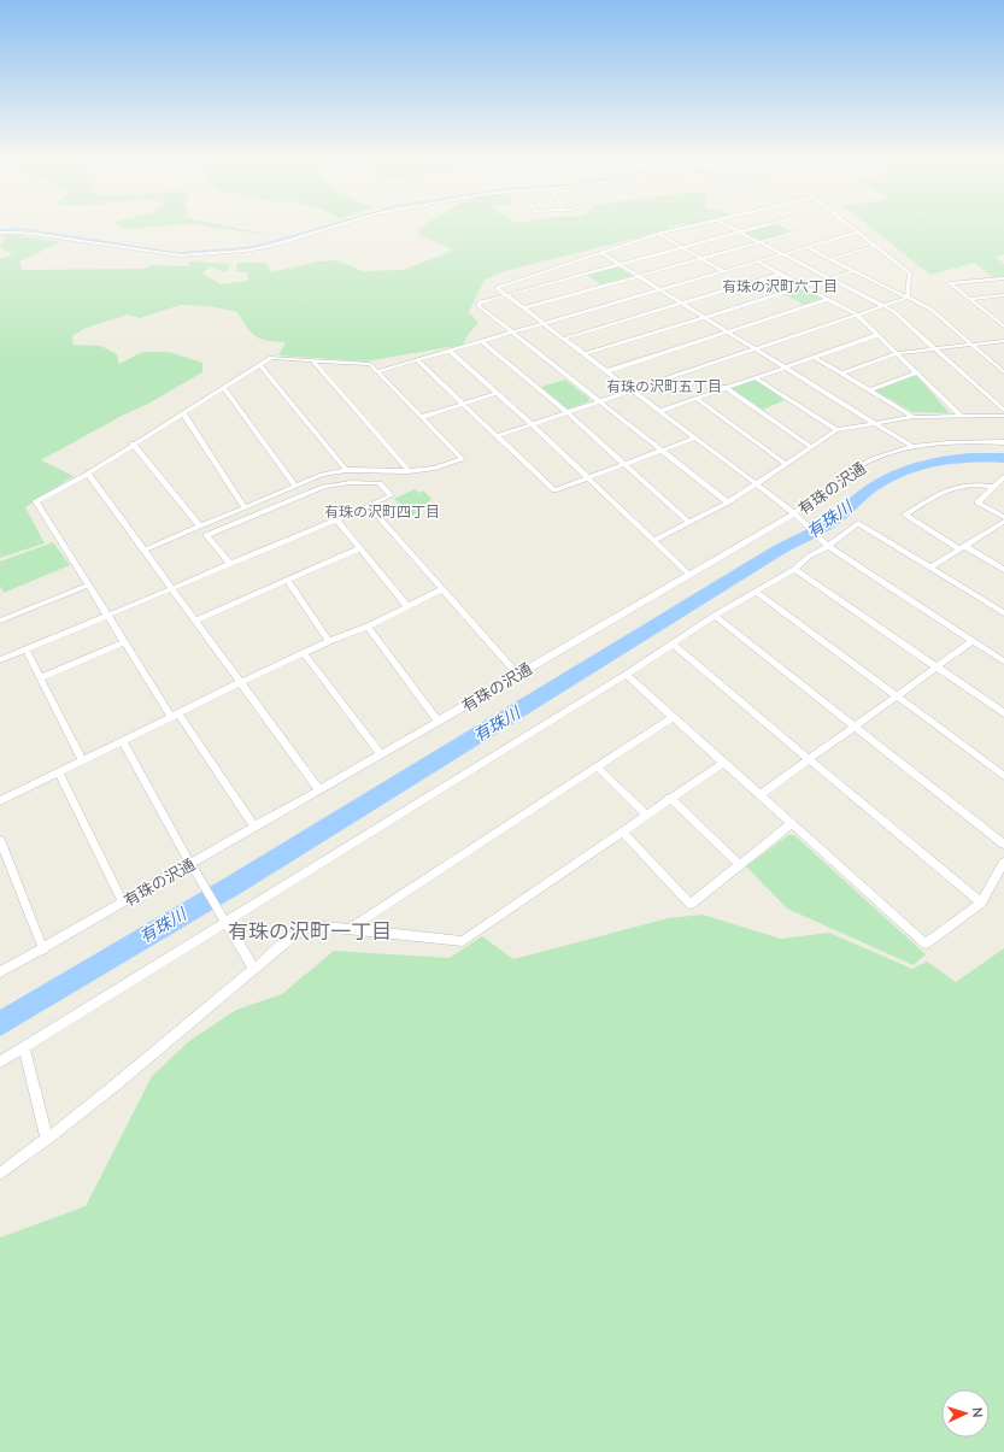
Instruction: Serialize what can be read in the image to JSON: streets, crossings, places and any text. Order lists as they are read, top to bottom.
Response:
{
  "streets": {
    "street": ["有珠の沢通"]
  },
  "districts": [
    "有珠の沢町六丁目",
    "有珠の沢町五丁目",
    "有珠の沢町四丁目",
    "有珠の沢町一丁目"
  ],
  "water": ["有珠川"],
  "north": "right"
}
